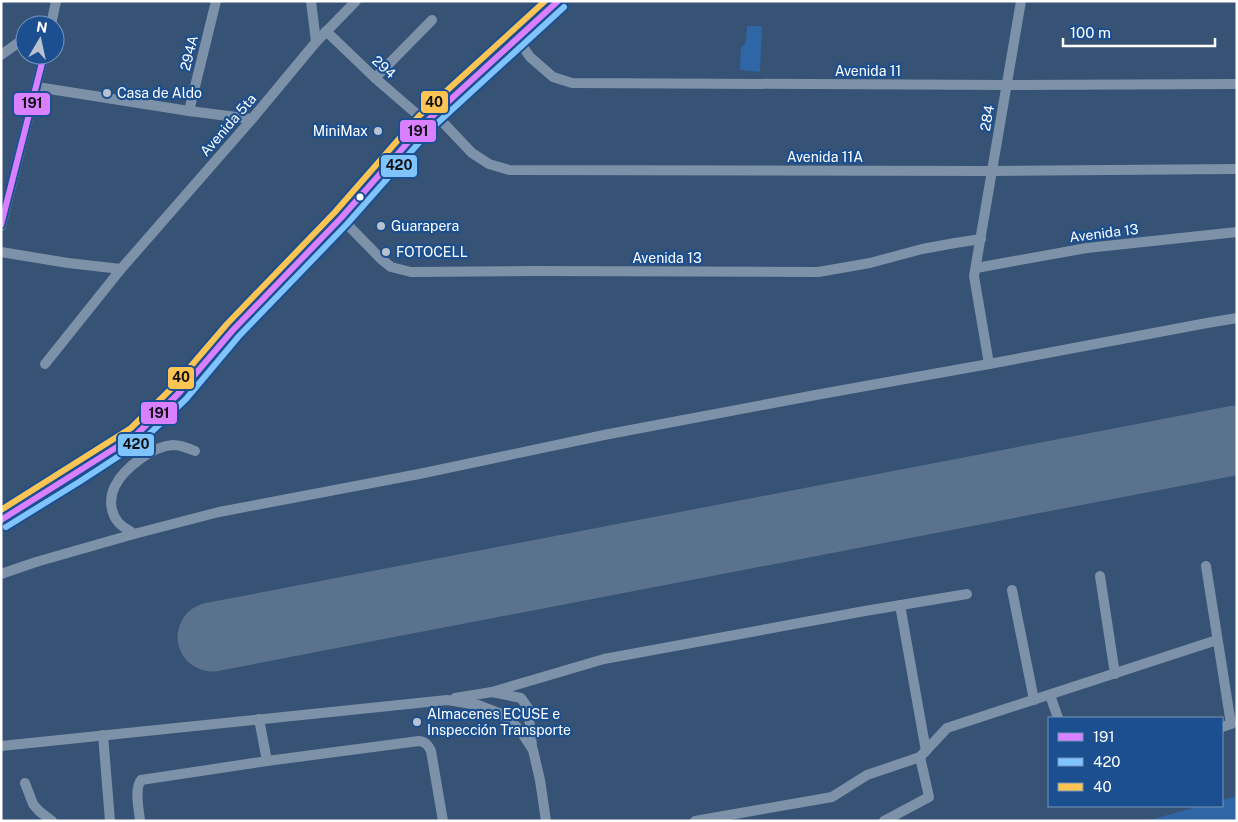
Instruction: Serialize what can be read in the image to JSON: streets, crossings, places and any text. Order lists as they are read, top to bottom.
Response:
{
  "streets": {
    "street": [
      "294A",
      "294",
      "Avenida 11",
      "284",
      "Avenida 5ta",
      "Avenida 11A",
      "Avenida 13"
    ]
  },
  "crossings": [
    ["294", "Avenida 5ta"],
    ["294", "Avenida 11A"],
    ["Avenida 11", "284"],
    ["284", "Avenida 11A"],
    ["284", "Avenida 13"]
  ],
  "places": [
    "Casa de Aldo",
    "MiniMax",
    "Guarapera",
    "FOTOCELL",
    "Almacenes ECUSE e Inspección Transporte"
  ],
  "lines": ["transit line 191", "transit line 40", "transit line 420"],
  "legend": ["191", "420", "40"],
  "scale_bar": "100 m",
  "north": "top"
}
